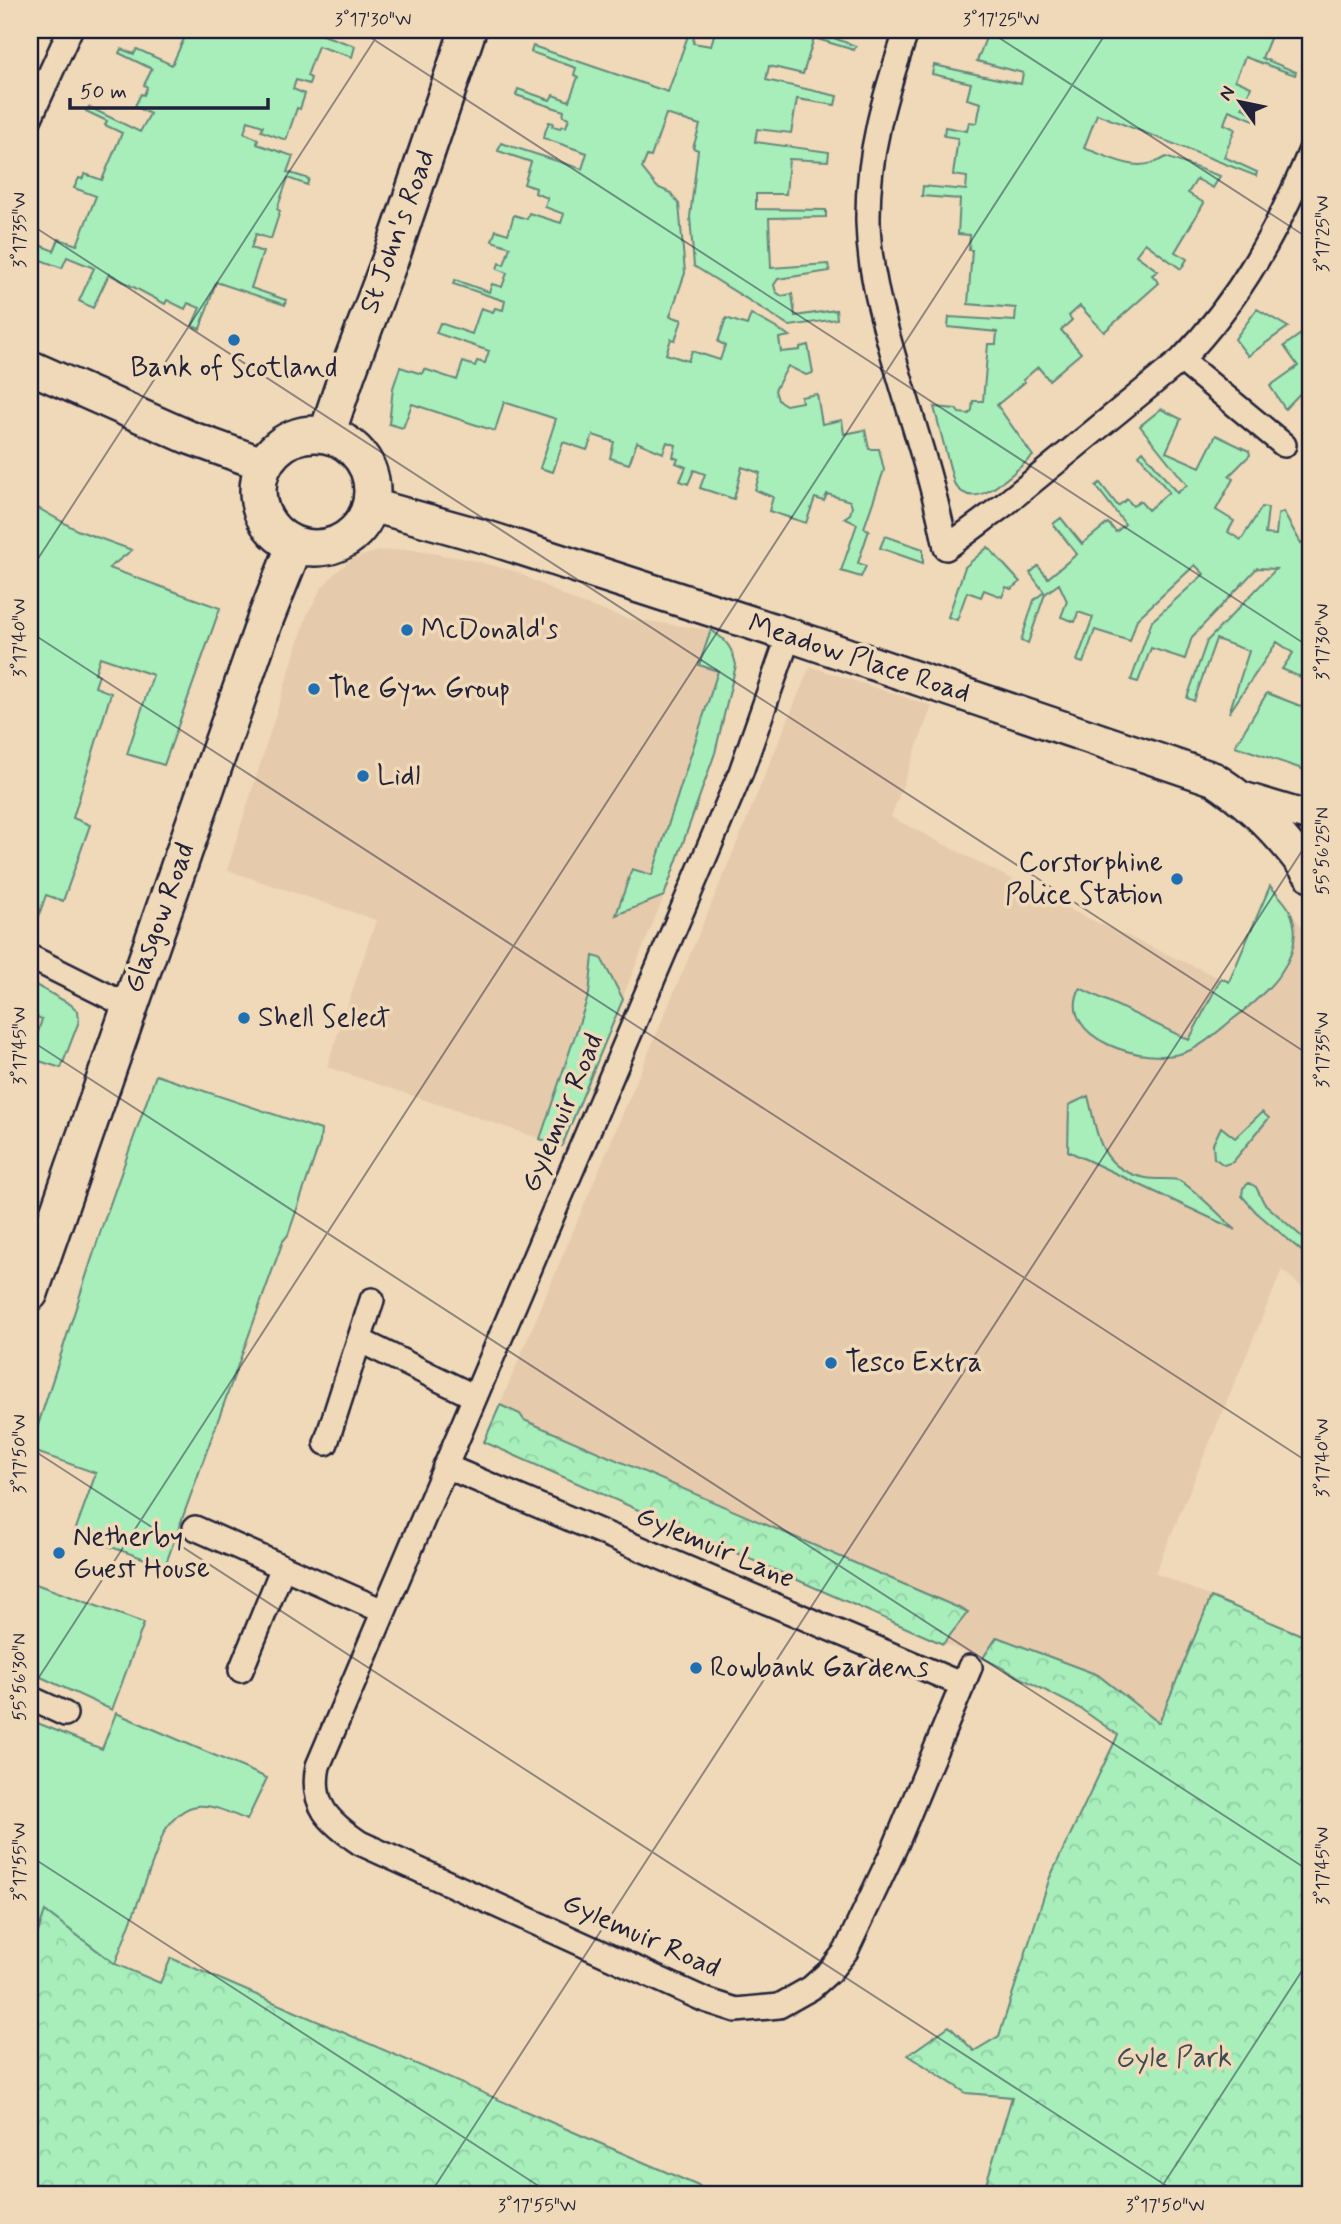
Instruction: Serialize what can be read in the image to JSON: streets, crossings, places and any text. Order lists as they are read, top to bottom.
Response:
{
  "streets": {
    "main road": ["St John's Road", "Meadow Place Road", "Glasgow Road"],
    "street": ["Gylemuir Road", "Gylemuir Lane"]
  },
  "crossings": [
    ["St John's Road", "Meadow Place Road"],
    ["St John's Road", "Glasgow Road"],
    ["Meadow Place Road", "Glasgow Road"],
    ["Meadow Place Road", "Gylemuir Road"],
    ["Gylemuir Road", "Gylemuir Lane"]
  ],
  "parks": ["Gyle Park"],
  "places": [
    "Bank of Scotland",
    "McDonald's",
    "The Gym Group",
    "Lidl",
    "Corstorphine Police Station",
    "Shell Select",
    "Tesco Extra",
    "Netherby Guest House",
    "Rowbank Gardens"
  ],
  "scale_bar": "50 m",
  "north": "top left",
  "coordinates": [
    "3°17'30\"W",
    "3°17'25\"W",
    "3°17'35\"W",
    "3°17'40\"W",
    "55°56'25\"N",
    "3°17'45\"W",
    "3°17'50\"W",
    "55°56'30\"N",
    "3°17'55\"W"
  ]
}
